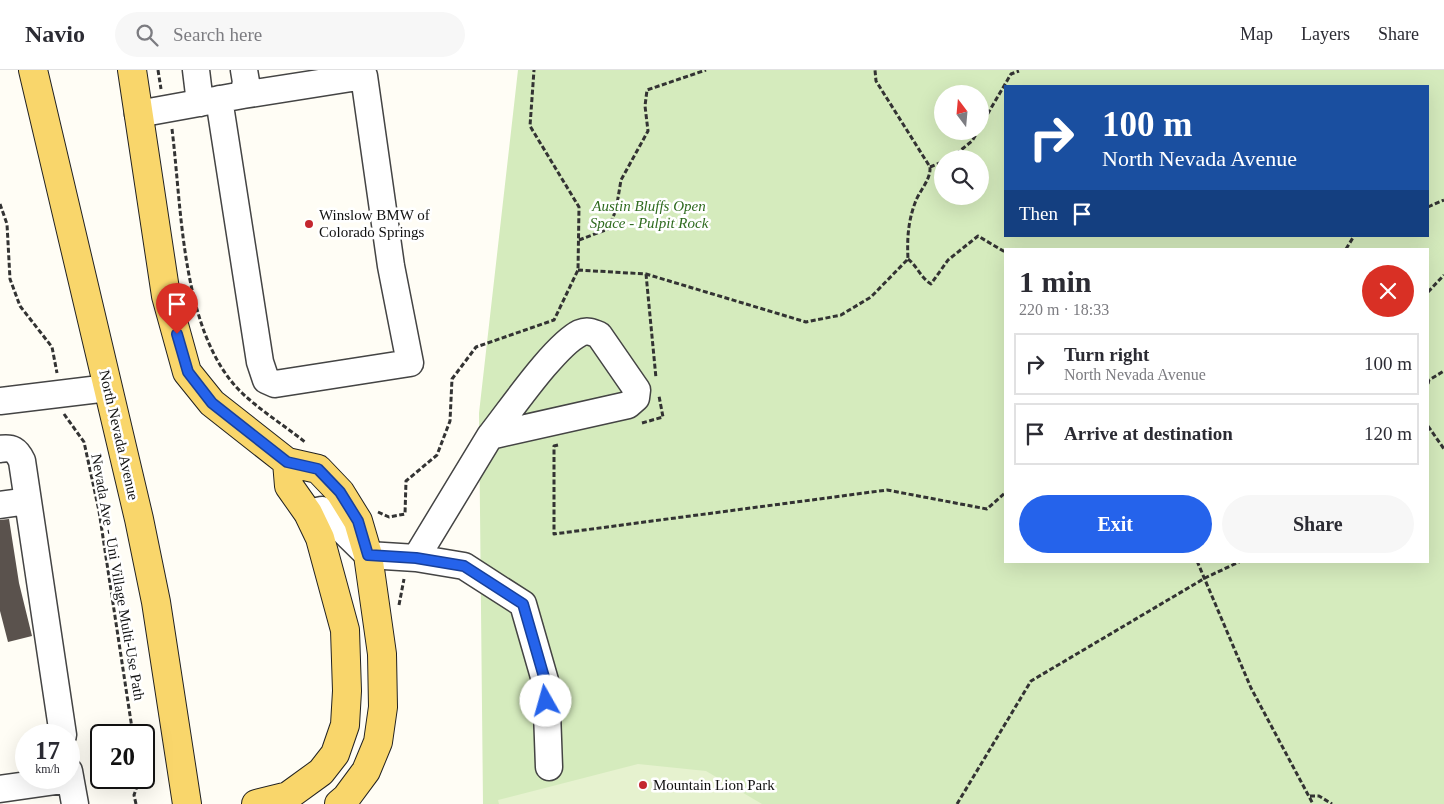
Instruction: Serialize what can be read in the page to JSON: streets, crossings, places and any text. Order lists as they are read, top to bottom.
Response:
{
  "streets": {
    "main road": ["North Nevada Avenue"],
    "path": ["Nevada Ave - Uni Village Multi-Use Path"]
  },
  "parks": ["Austin Bluffs Open Space - Pulpit Rock"],
  "places": ["Winslow BMW of Colorado Springs", "Mountain Lion Park"],
  "north": "top",
  "page": {
    "header": "Navio",
    "search": "Search here",
    "nav": ["Map", "Layers", "Share"],
    "turn": ["100 m", "North Nevada Avenue"],
    "then": "Then",
    "heading": ["1 min", "220 m · 18:33"],
    "list": [
      {
        "name": "Turn right",
        "note": "North Nevada Avenue",
        "value": "100 m"
      },
      {
        "name": "Arrive at destination",
        "value": "120 m"
      }
    ],
    "buttons": ["Exit", "Share"],
    "speed": "17 km/h",
    "limit": "20"
  }
}
